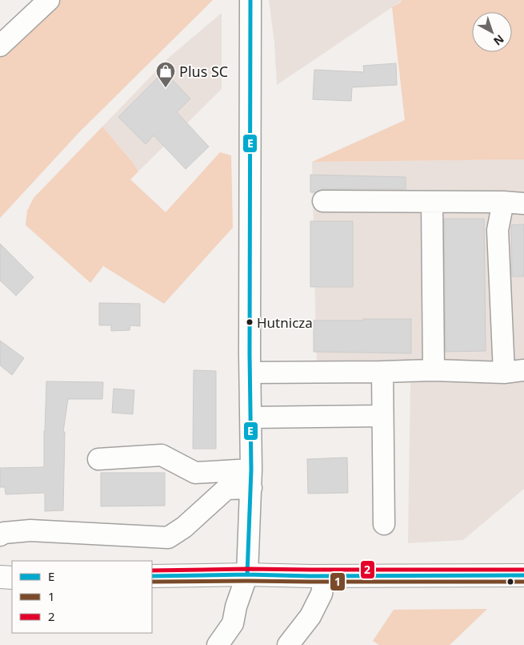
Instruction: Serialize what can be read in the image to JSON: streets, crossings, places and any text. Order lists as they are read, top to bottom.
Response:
{
  "places": {
    "shop": ["Plus SC"],
    "other": ["Hutnicza"]
  },
  "lines": ["transit line E", "transit line 2", "transit line 1"],
  "legend": ["E", "1", "2"],
  "north": "bottom right"
}
